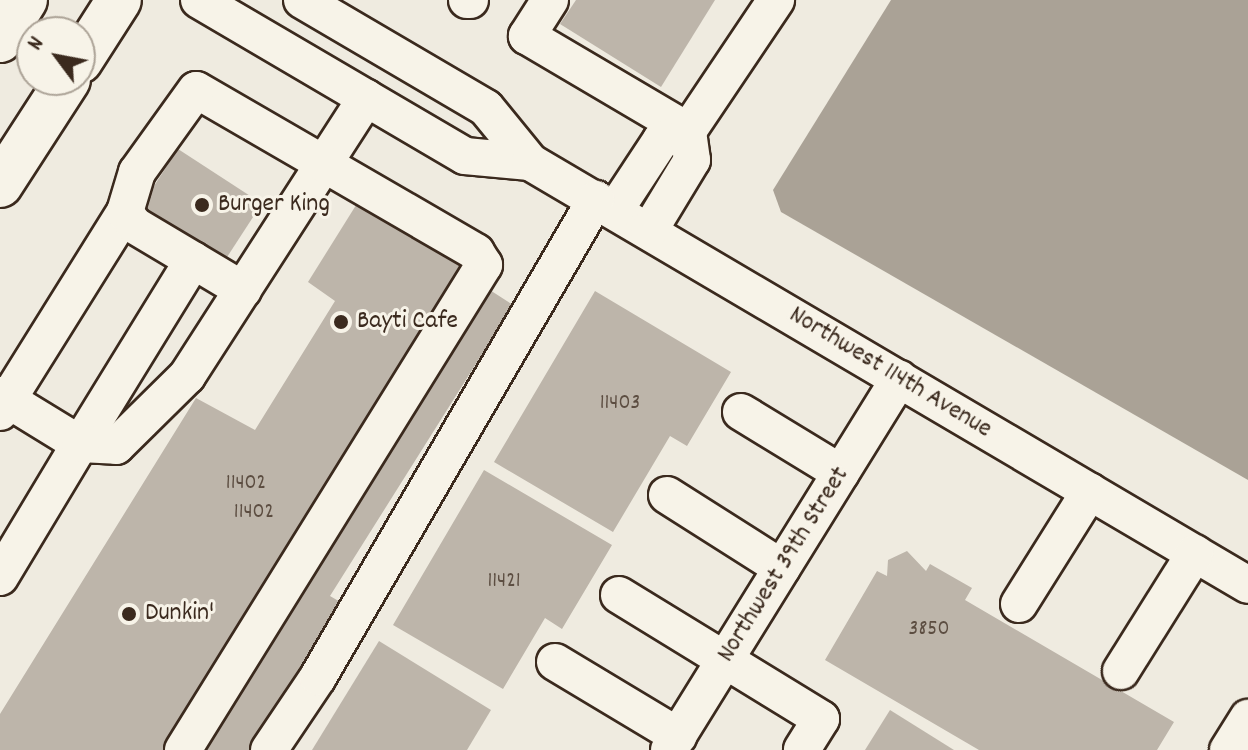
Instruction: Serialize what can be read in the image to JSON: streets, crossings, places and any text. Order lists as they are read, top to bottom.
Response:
{
  "streets": {
    "street": ["Northwest 114th Avenue", "Northwest 39th Street"]
  },
  "crossings": [
    ["Northwest 114th Avenue", "Northwest 39th Street"]
  ],
  "places": ["Burger King", "Bayti Cafe", "Dunkin'"],
  "house_numbers": [
    "11403",
    "11402",
    "11402",
    "11421",
    "3850"
  ],
  "north": "top left"
}
